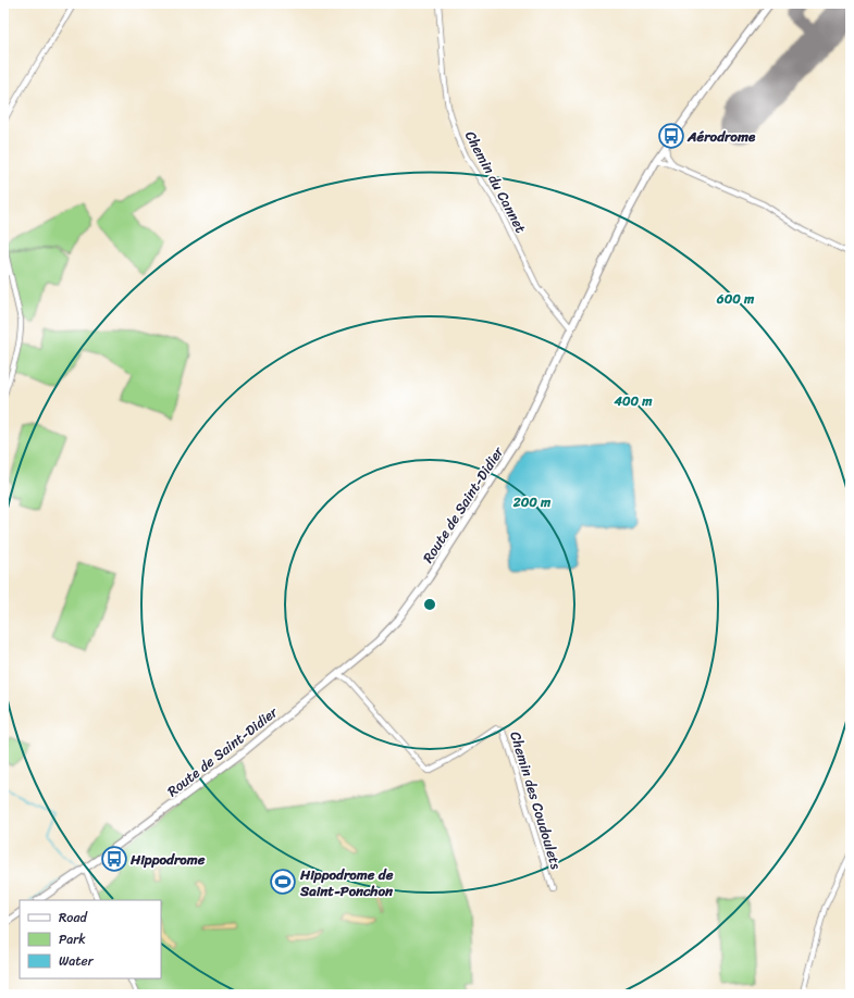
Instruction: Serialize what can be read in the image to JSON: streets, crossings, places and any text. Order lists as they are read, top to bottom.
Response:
{
  "streets": {
    "main road": ["Route de Saint-Didier"],
    "street": ["Chemin du Cannet", "Chemin des Coudoulets"]
  },
  "crossings": [
    ["Chemin du Cannet", "Route de Saint-Didier"],
    ["Route de Saint-Didier", "Chemin des Coudoulets"]
  ],
  "places": {
    "bus stop": ["Aérodrome", "Hippodrome"],
    "sports": ["Hippodrome de Saint-Ponchon"]
  },
  "legend": ["Road", "Park", "Water"],
  "rings": ["600 m", "400 m", "200 m"]
}
